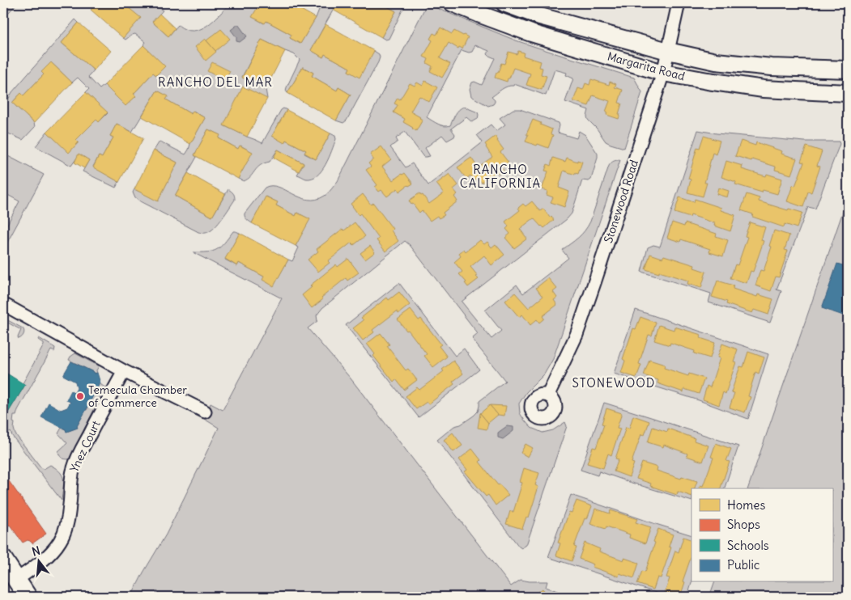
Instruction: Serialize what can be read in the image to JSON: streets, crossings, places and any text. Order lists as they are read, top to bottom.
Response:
{
  "streets": {
    "main road": ["Margarita Road"],
    "street": ["Stonewood Road", "Ynez Court"]
  },
  "crossings": [
    ["Margarita Road", "Stonewood Road"]
  ],
  "districts": ["RANCHO DEL MAR", "RANCHO CALIFORNIA", "STONEWOOD"],
  "places": ["Temecula Chamber of Commerce"],
  "legend": [
    "Homes",
    "Shops",
    "Schools",
    "Public"
  ],
  "north": "top"
}
